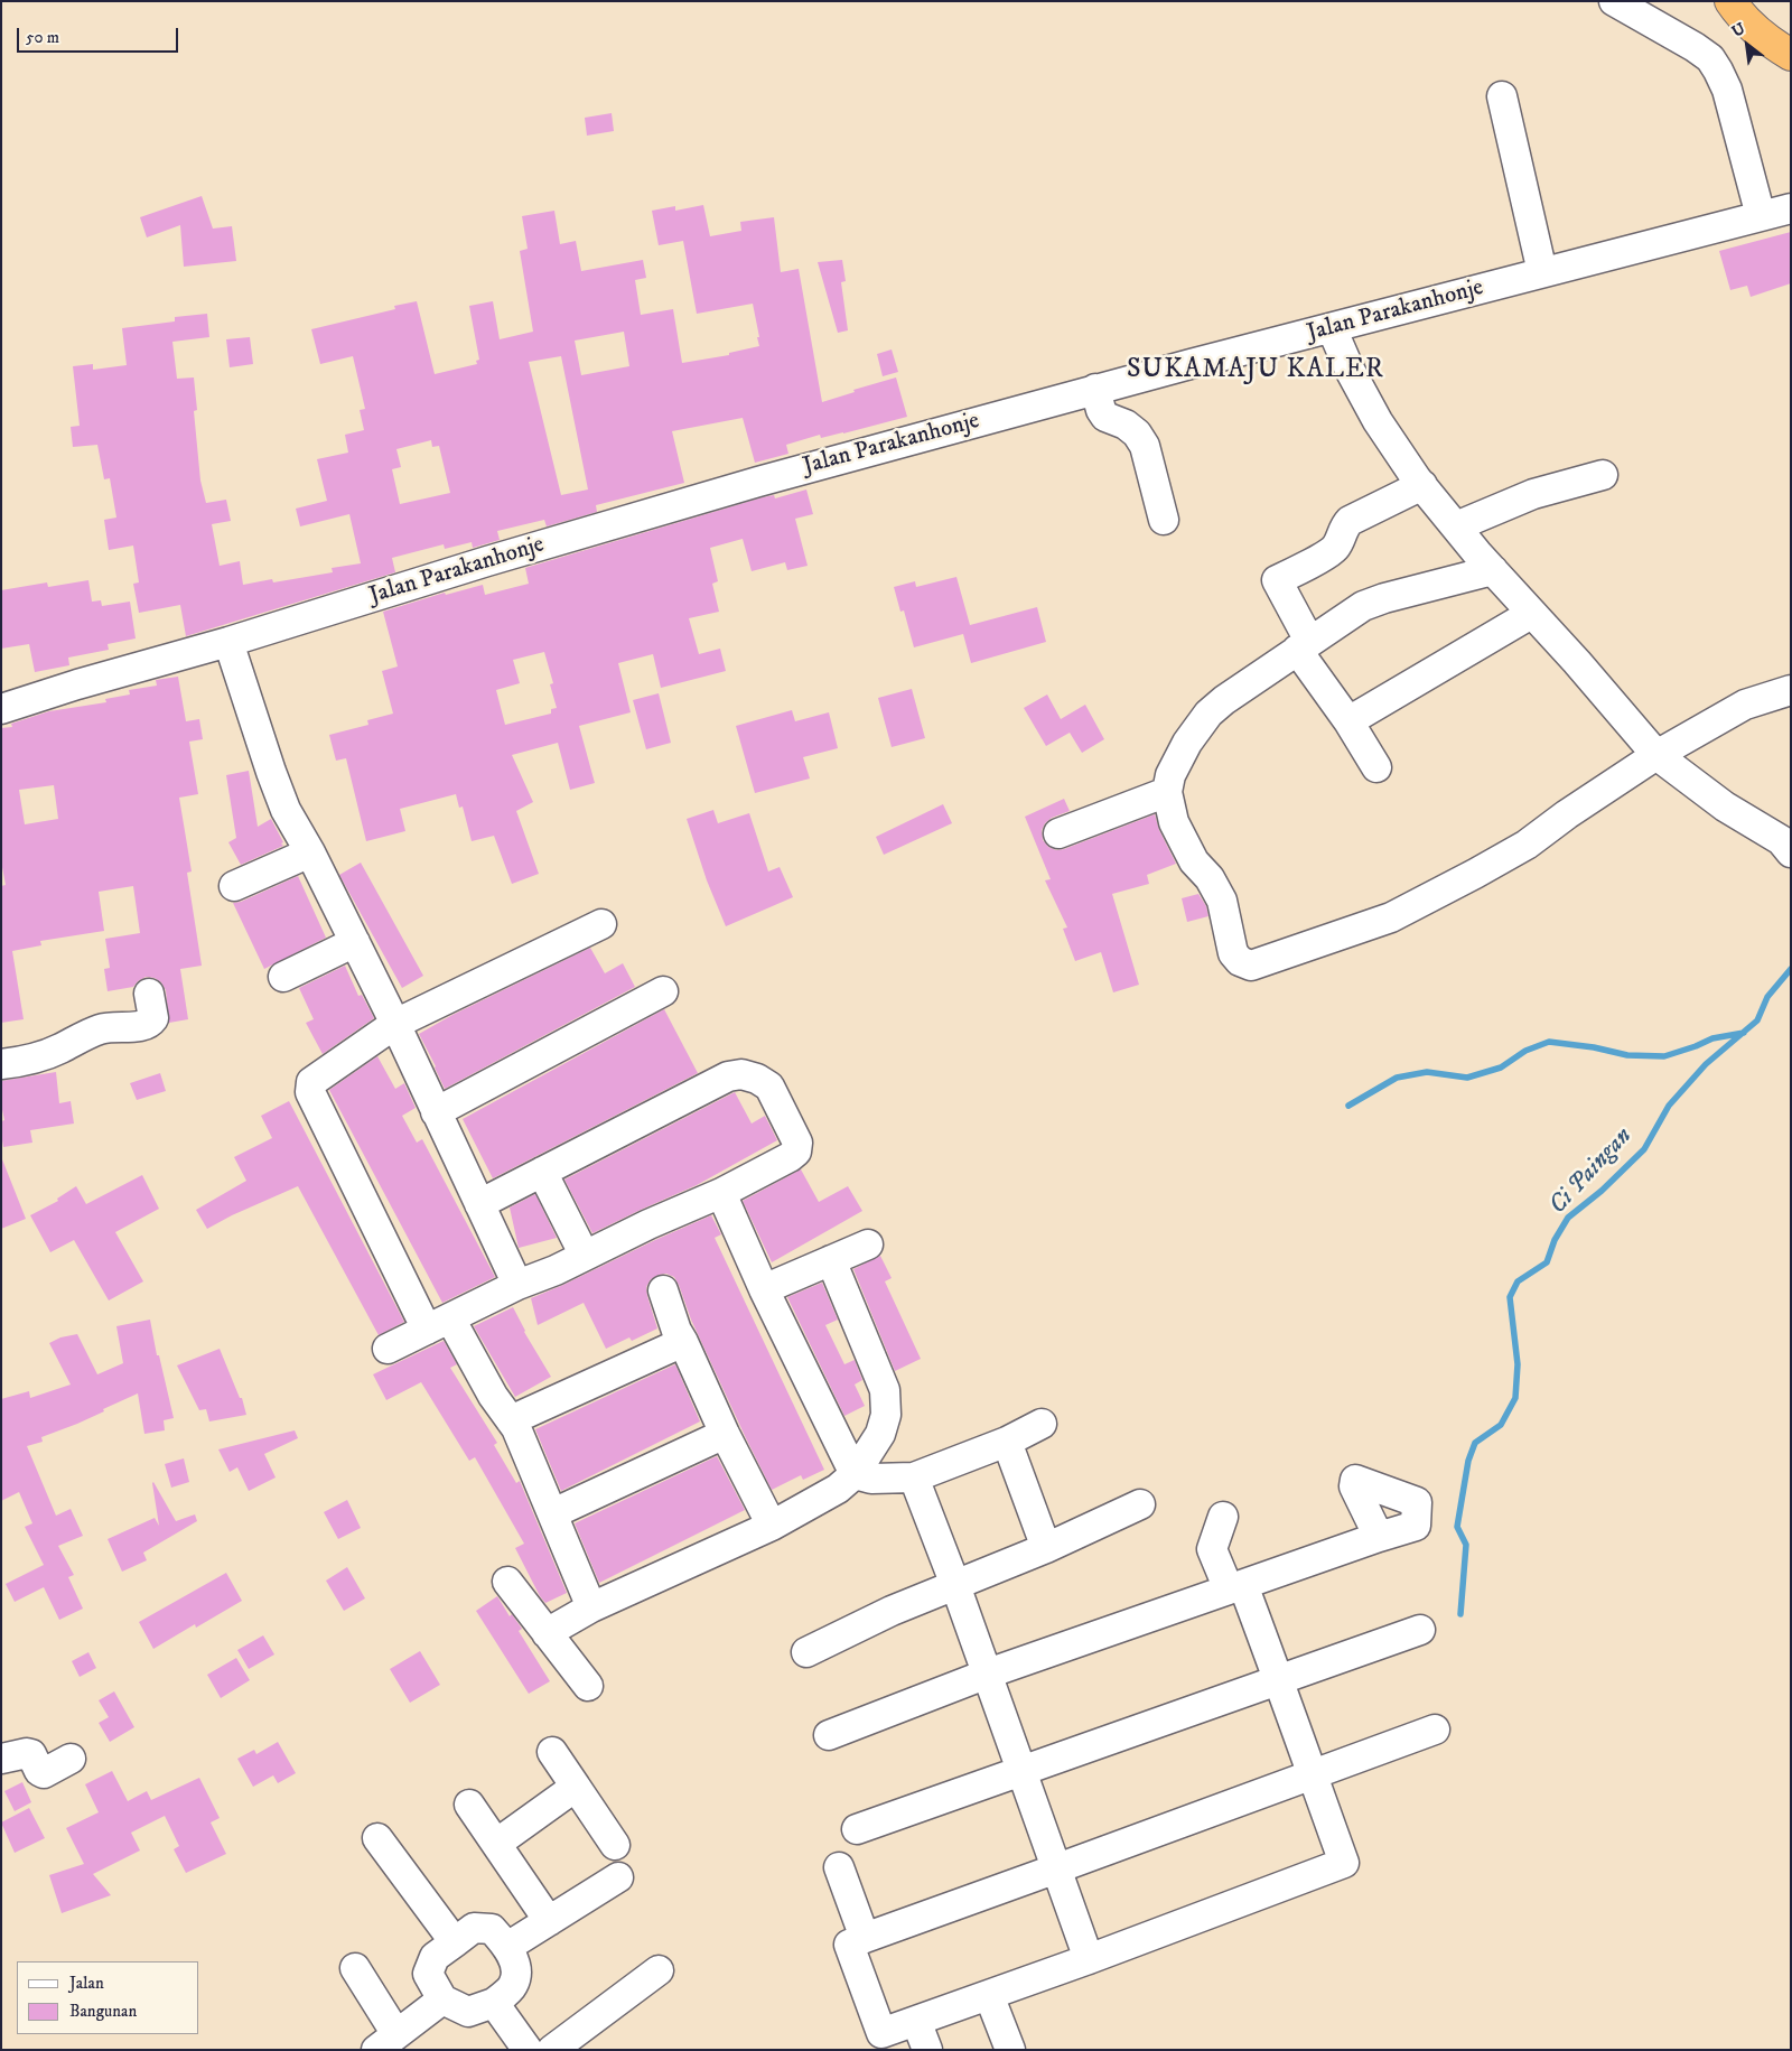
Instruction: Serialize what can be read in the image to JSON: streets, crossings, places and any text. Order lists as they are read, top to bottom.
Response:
{
  "streets": {
    "street": ["Jalan Parakanhonje"]
  },
  "districts": ["SUKAMAJU KALER"],
  "water": ["Ci Paingan"],
  "legend": ["Jalan", "Bangunan"],
  "scale_bar": "50 m",
  "north": "top left"
}
